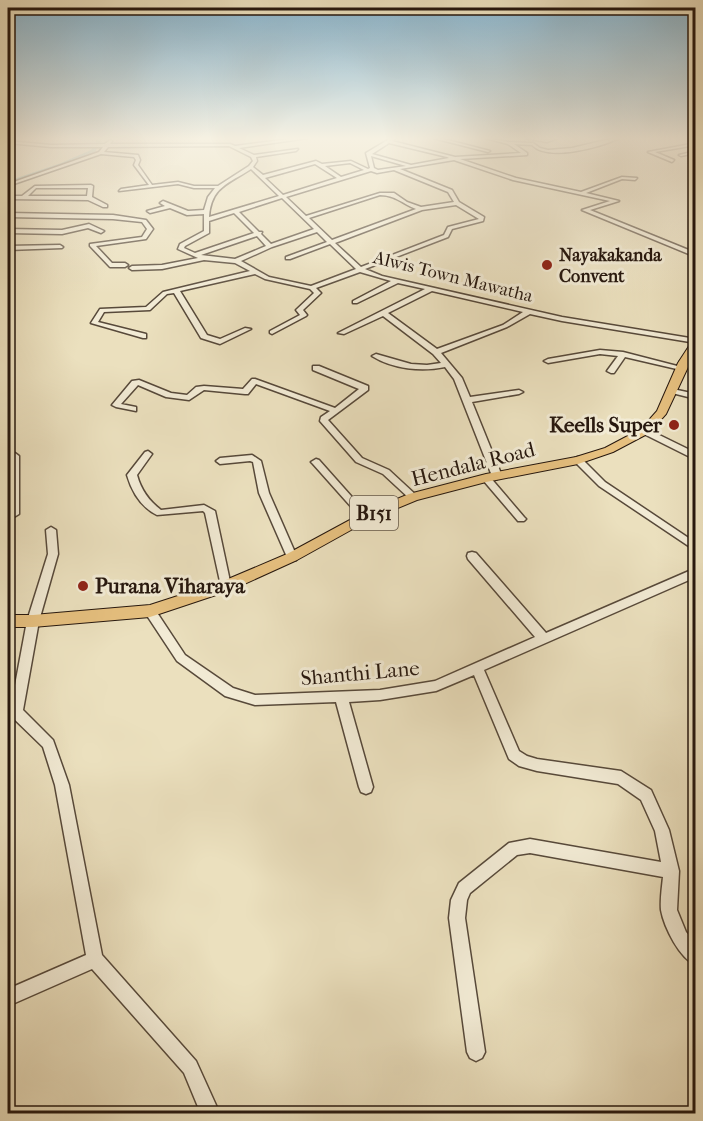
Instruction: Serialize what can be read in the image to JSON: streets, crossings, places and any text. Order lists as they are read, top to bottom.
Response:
{
  "streets": {
    "main road": ["Hendala Road", "B151"],
    "street": ["Alwis Town Mawatha", "Shanthi Lane"]
  },
  "crossings": [
    ["Alwis Town Mawatha", "Hendala Road"],
    ["Hendala Road", "Shanthi Lane"]
  ],
  "places": ["Nayakakanda Convent", "Keells Super", "Purana Viharaya"]
}
